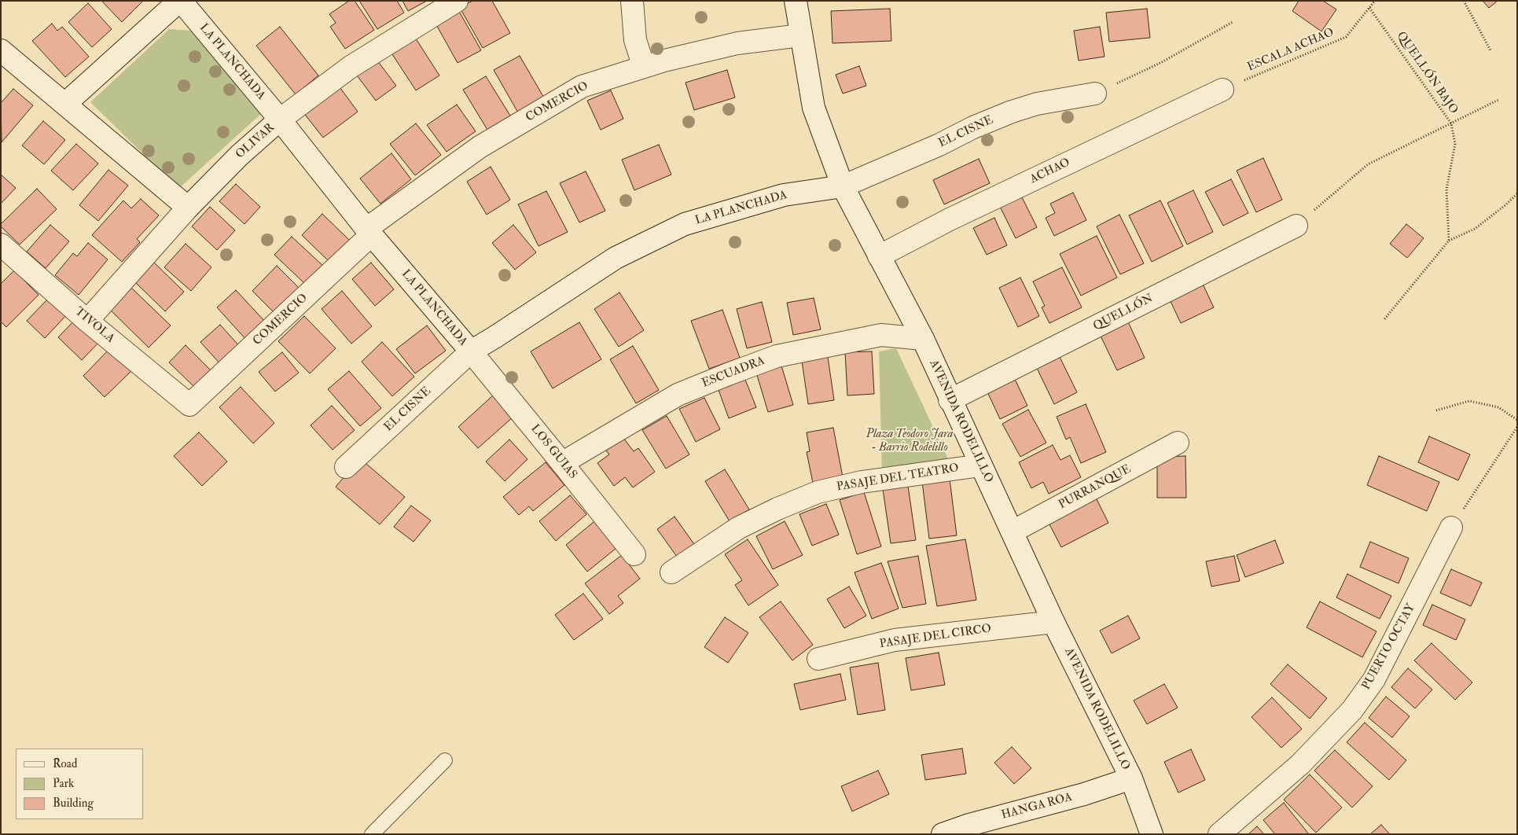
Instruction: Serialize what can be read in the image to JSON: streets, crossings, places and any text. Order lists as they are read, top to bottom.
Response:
{
  "streets": {
    "street": [
      "LA PLANCHADA",
      "COMERCIO",
      "EL CISNE",
      "OLIVAR",
      "ACHAO",
      "QUELLÓN",
      "TIVOLA",
      "ESCUADRA",
      "AVENIDA RODELILLO",
      "LOS GUIAS",
      "PASAJE DEL TEATRO",
      "PURRANQUE",
      "PASAJE DEL CIRCO",
      "PUERTO OCTAY",
      "HANGA ROA"
    ],
    "path": ["ESCALA ACHAO", "QUELLÓN BAJO"]
  },
  "crossings": [
    ["ESCALA ACHAO", "QUELLÓN BAJO"],
    ["ESCALA ACHAO", "ACHAO"],
    ["LA PLANCHADA", "COMERCIO"],
    ["LA PLANCHADA", "EL CISNE"],
    ["LA PLANCHADA", "OLIVAR"],
    ["LA PLANCHADA", "AVENIDA RODELILLO"],
    ["LA PLANCHADA", "LOS GUIAS"],
    ["COMERCIO", "TIVOLA"],
    ["COMERCIO", "AVENIDA RODELILLO"],
    ["EL CISNE", "AVENIDA RODELILLO"],
    ["EL CISNE", "LOS GUIAS"],
    ["OLIVAR", "TIVOLA"],
    ["ACHAO", "AVENIDA RODELILLO"],
    ["QUELLÓN", "AVENIDA RODELILLO"],
    ["ESCUADRA", "AVENIDA RODELILLO"],
    ["ESCUADRA", "LOS GUIAS"],
    ["AVENIDA RODELILLO", "PASAJE DEL TEATRO"],
    ["AVENIDA RODELILLO", "PURRANQUE"],
    ["AVENIDA RODELILLO", "PASAJE DEL CIRCO"],
    ["AVENIDA RODELILLO", "HANGA ROA"]
  ],
  "parks": ["Plaza Teodoro Jara - Barrio Rodelillo"],
  "legend": ["Road", "Park", "Building"]
}
